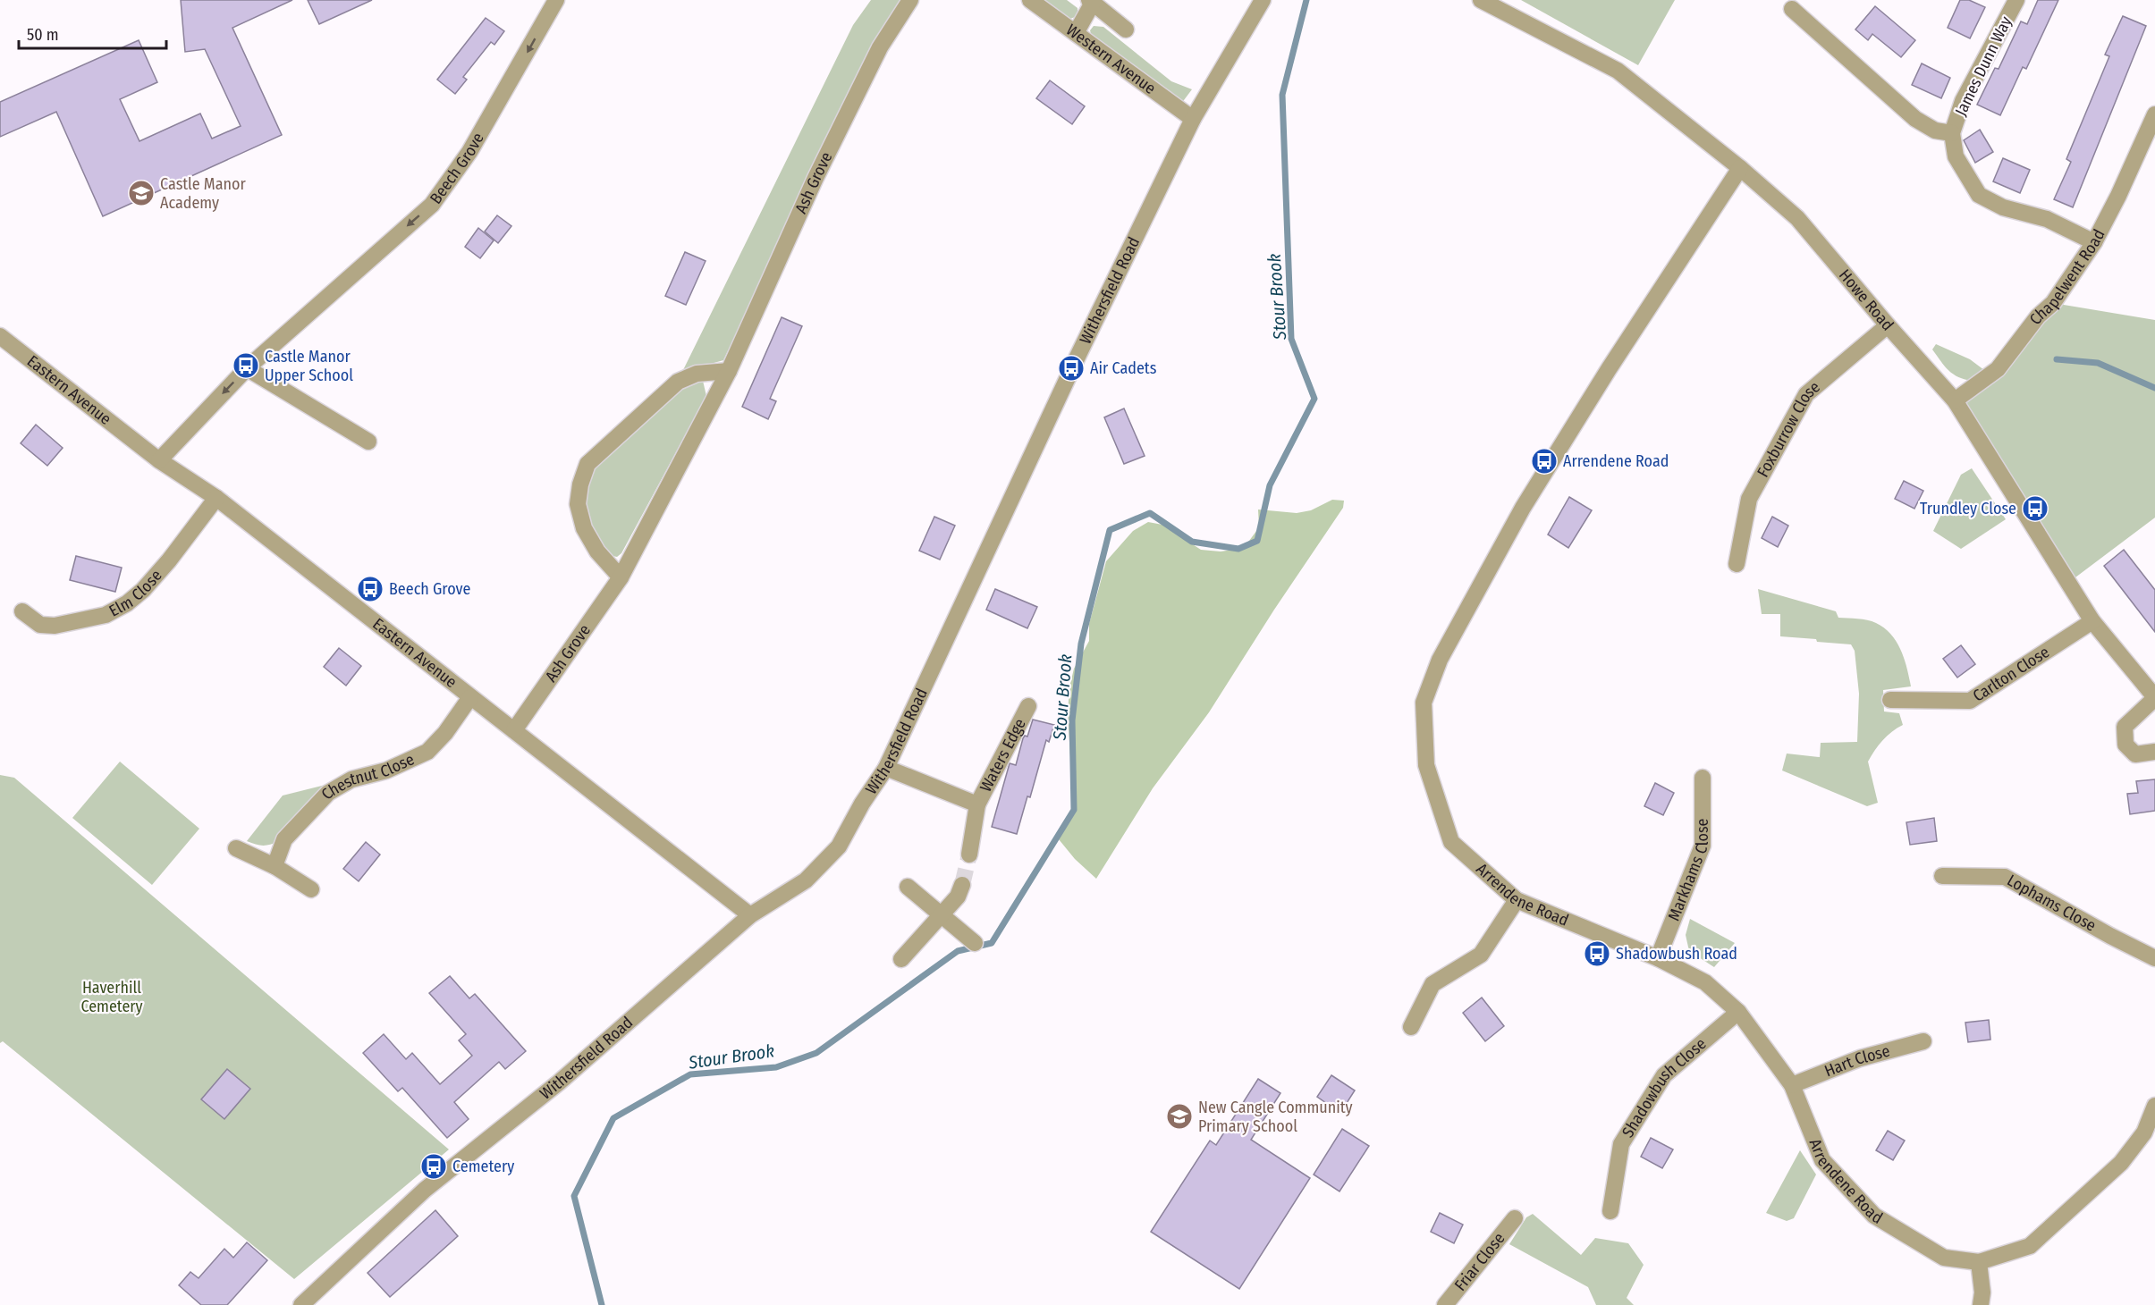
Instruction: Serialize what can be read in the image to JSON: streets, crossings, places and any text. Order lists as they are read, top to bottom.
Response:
{
  "streets": {
    "street": [
      "Western Avenue",
      "James Dunn Way",
      "Beech Grove",
      "Ash Grove",
      "Chapelwent Road",
      "Withersfield Road",
      "Howe Road",
      "Eastern Avenue",
      "Foxburrow Close",
      "Elm Close",
      "Carlton Close",
      "Waters Edge",
      "Chestnut Close",
      "Markhams Close",
      "Arrendene Road",
      "Lophams Close",
      "Hart Close",
      "Shadowbush Close",
      "Friar Close"
    ]
  },
  "crossings": [
    ["Western Avenue", "Withersfield Road"],
    ["James Dunn Way", "Chapelwent Road"],
    ["Beech Grove", "Eastern Avenue"],
    ["Ash Grove", "Eastern Avenue"],
    ["Chapelwent Road", "Howe Road"],
    ["Withersfield Road", "Eastern Avenue"],
    ["Withersfield Road", "Waters Edge"],
    ["Howe Road", "Foxburrow Close"],
    ["Howe Road", "Carlton Close"],
    ["Howe Road", "Arrendene Road"],
    ["Eastern Avenue", "Elm Close"],
    ["Eastern Avenue", "Chestnut Close"],
    ["Markhams Close", "Arrendene Road"],
    ["Arrendene Road", "Hart Close"],
    ["Arrendene Road", "Shadowbush Close"]
  ],
  "one_way": ["Beech Grove"],
  "water": ["Stour Brook"],
  "parks": ["Haverhill Cemetery"],
  "places": {
    "school or university": ["Castle Manor Academy", "New Cangle Community Primary School"],
    "bus stop": [
      "Castle Manor Upper School",
      "Air Cadets",
      "Arrendene Road",
      "Trundley Close",
      "Beech Grove",
      "Shadowbush Road",
      "Cemetery"
    ]
  },
  "scale_bar": "50 m"
}
